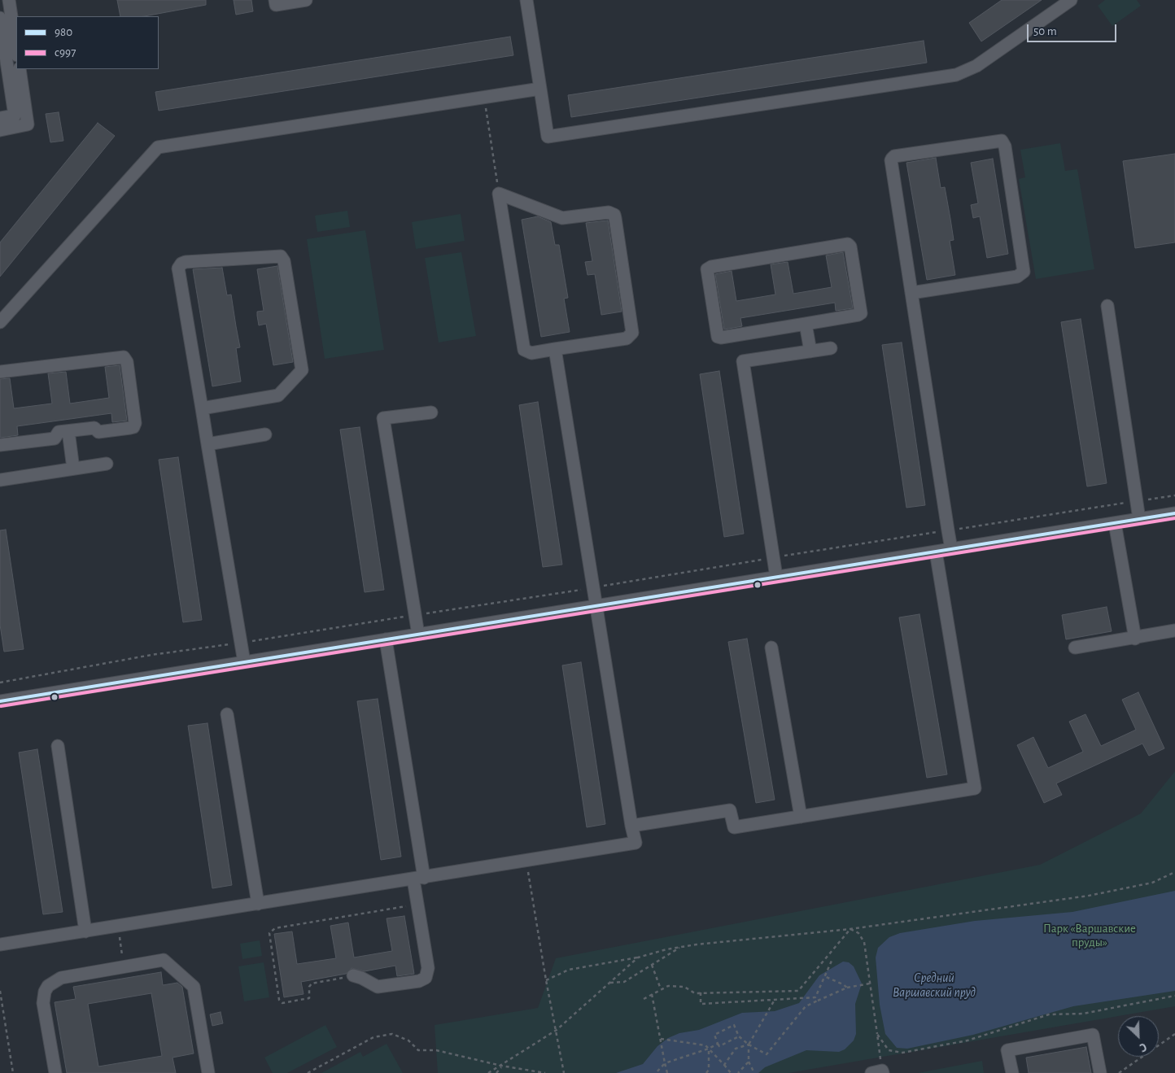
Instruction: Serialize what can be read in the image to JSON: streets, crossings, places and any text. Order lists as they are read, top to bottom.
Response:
{
  "water": ["Средний Варшавский пруд"],
  "parks": ["Парк «Варшавские пруды»"],
  "lines": ["transit line 980", "transit line с997"],
  "legend": ["980", "с997"],
  "scale_bar": "50 m",
  "north": "bottom right"
}
